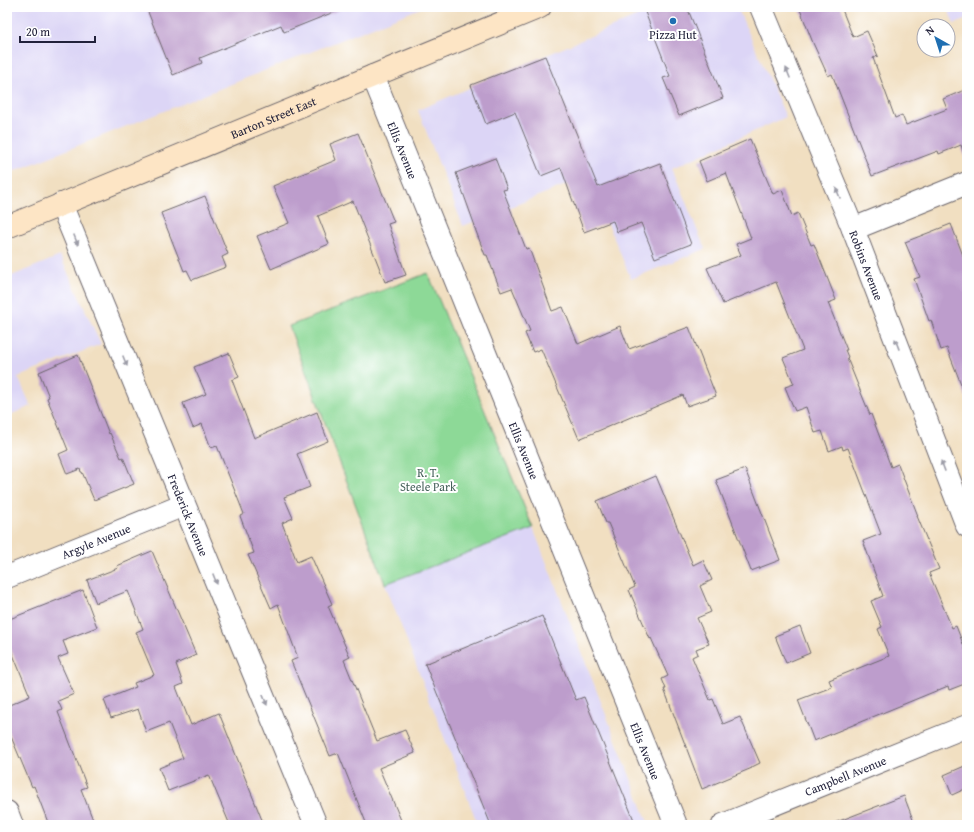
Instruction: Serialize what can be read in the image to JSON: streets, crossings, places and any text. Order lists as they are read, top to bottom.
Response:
{
  "streets": {
    "main road": ["Barton Street East"],
    "street": [
      "Ellis Avenue",
      "Robins Avenue",
      "Frederick Avenue",
      "Argyle Avenue",
      "Campbell Avenue"
    ]
  },
  "crossings": [
    ["Barton Street East", "Ellis Avenue"],
    ["Barton Street East", "Frederick Avenue"],
    ["Frederick Avenue", "Argyle Avenue"]
  ],
  "one_way": ["Robins Avenue", "Frederick Avenue"],
  "parks": ["R. T. Steele Park"],
  "places": ["Pizza Hut"],
  "scale_bar": "20 m",
  "north": "top left"
}
